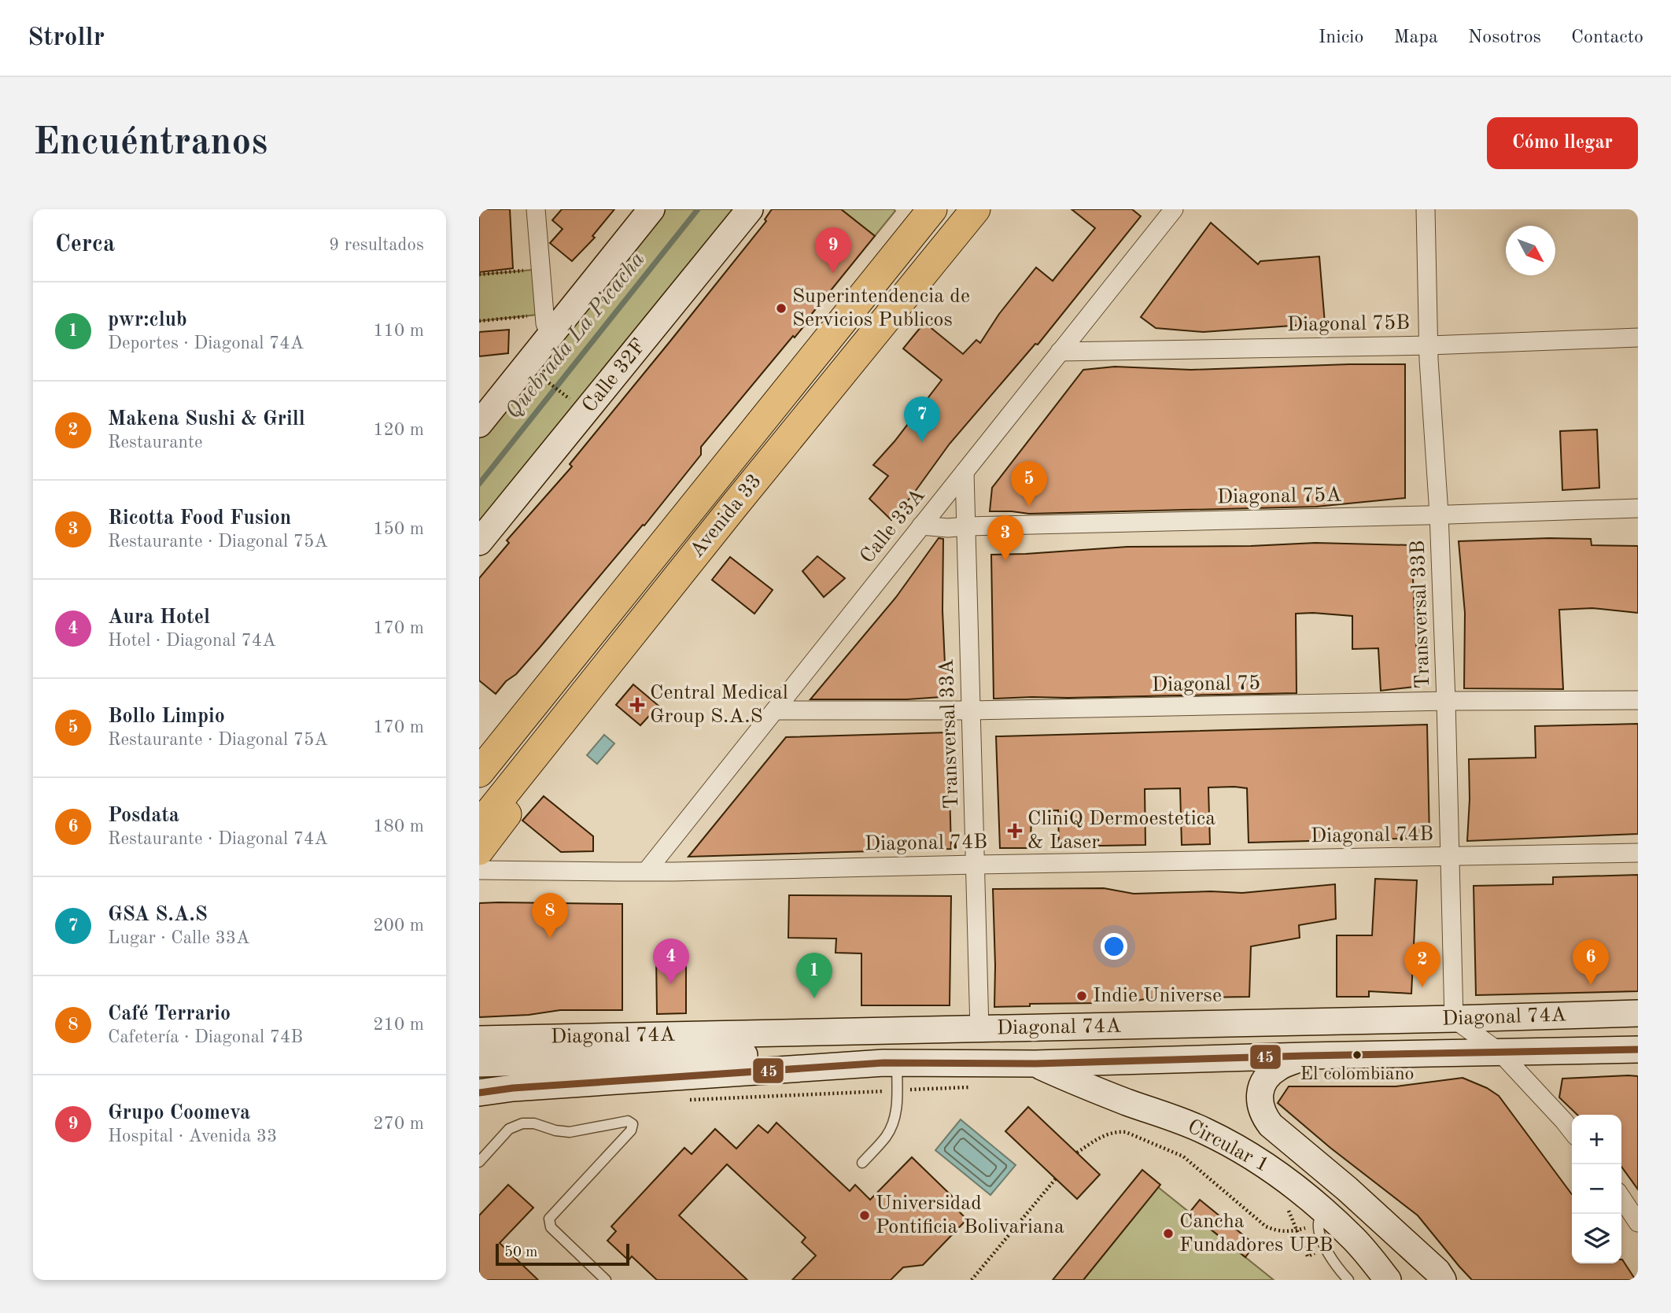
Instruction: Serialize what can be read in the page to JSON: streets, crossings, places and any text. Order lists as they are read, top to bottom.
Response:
{
  "streets": {
    "main road": [
      "Calle 32F",
      "Avenida 33",
      "Diagonal 74A",
      "Circular 1"
    ],
    "street": [
      "Diagonal 75B",
      "Diagonal 75A",
      "Calle 33A",
      "Transversal 33B",
      "Diagonal 75",
      "Transversal 33A",
      "Diagonal 74B"
    ]
  },
  "crossings": [
    ["Diagonal 75B", "Calle 33A"],
    ["Diagonal 75B", "Transversal 33B"],
    ["Diagonal 75A", "Calle 33A"],
    ["Diagonal 75A", "Transversal 33B"],
    ["Diagonal 75A", "Transversal 33A"],
    ["Calle 33A", "Diagonal 75"],
    ["Calle 33A", "Transversal 33A"],
    ["Calle 33A", "Diagonal 74B"],
    ["Transversal 33B", "Diagonal 75"],
    ["Transversal 33B", "Diagonal 74B"],
    ["Transversal 33B", "Diagonal 74A"],
    ["Diagonal 75", "Transversal 33A"],
    ["Transversal 33A", "Diagonal 74B"],
    ["Transversal 33A", "Diagonal 74A"],
    ["Diagonal 74A", "Circular 1"]
  ],
  "water": ["Quebrada La Picacha"],
  "places": {
    "other": [
      "Superintendencia de Servicios Publicos",
      "Indie Universe",
      "El colombiano",
      "Universidad Pontificia Bolivariana",
      "Cancha Fundadores UPB"
    ],
    "health": ["Central Medical Group S.A.S", "CliniQ Dermoestetica & Laser"]
  },
  "lines": ["transit line 45"],
  "scale_bar": "50 m",
  "north": "bottom right",
  "page": {
    "header": "Strollr",
    "nav": [
      "Inicio",
      "Mapa",
      "Nosotros",
      "Contacto"
    ],
    "buttons": "Cómo llegar",
    "title": "Encuéntranos",
    "heading": ["Cerca", "9 resultados"],
    "pins": [
      "9",
      "7",
      "5",
      "3",
      "8",
      "4",
      "6",
      "2",
      "1"
    ],
    "list": [
      {
        "mark": "1",
        "name": "pwr:club",
        "note": "Deportes · Diagonal 74A",
        "value": "110 m"
      },
      {
        "mark": "2",
        "name": "Makena Sushi & Grill",
        "note": "Restaurante",
        "value": "120 m"
      },
      {
        "mark": "3",
        "name": "Ricotta Food Fusion",
        "note": "Restaurante · Diagonal 75A",
        "value": "150 m"
      },
      {
        "mark": "4",
        "name": "Aura Hotel",
        "note": "Hotel · Diagonal 74A",
        "value": "170 m"
      },
      {
        "mark": "5",
        "name": "Bollo Limpio",
        "note": "Restaurante · Diagonal 75A",
        "value": "170 m"
      },
      {
        "mark": "6",
        "name": "Posdata",
        "note": "Restaurante · Diagonal 74A",
        "value": "180 m"
      },
      {
        "mark": "7",
        "name": "GSA S.A.S",
        "note": "Lugar · Calle 33A",
        "value": "200 m"
      },
      {
        "mark": "8",
        "name": "Café Terrario",
        "note": "Cafetería · Diagonal 74B",
        "value": "210 m"
      },
      {
        "mark": "9",
        "name": "Grupo Coomeva",
        "note": "Hospital · Avenida 33",
        "value": "270 m"
      }
    ],
    "map_buttons": ["+", "−"],
    "scale": "50 m"
  }
}
